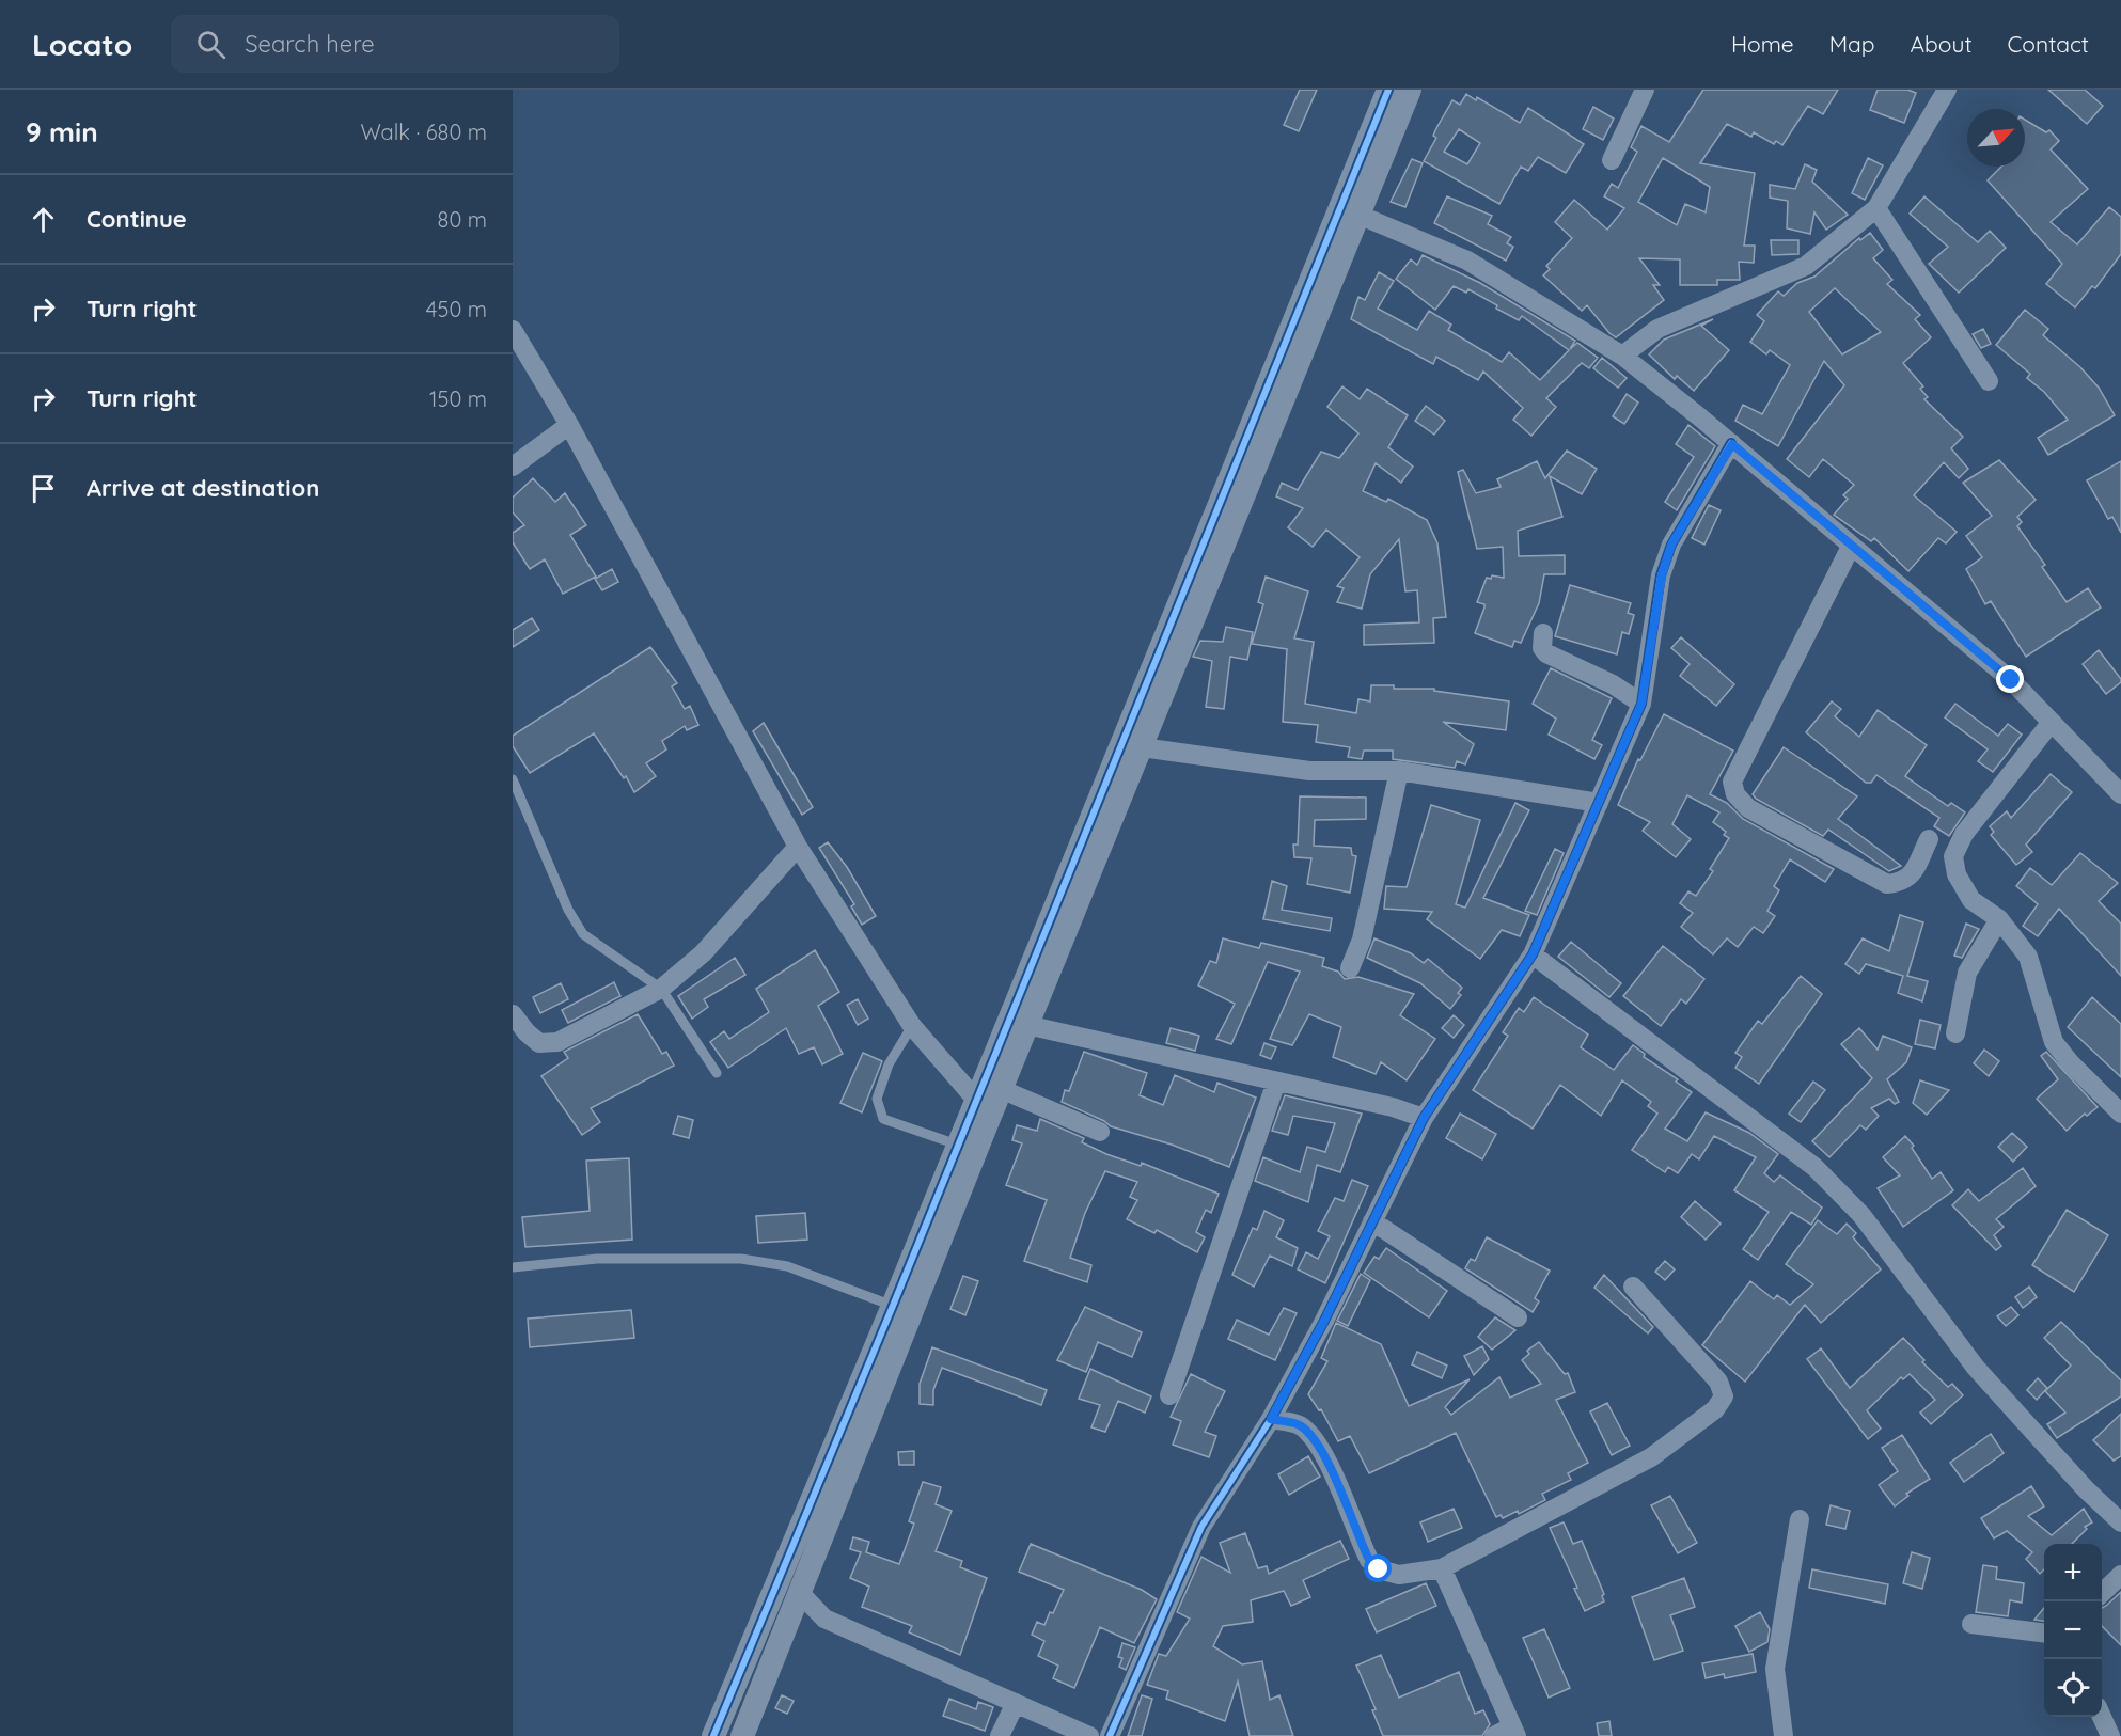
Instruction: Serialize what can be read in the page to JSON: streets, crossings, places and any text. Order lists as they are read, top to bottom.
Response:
{
  "north": "top right",
  "page": {
    "header": "Locato",
    "search": "Search here",
    "nav": [
      "Home",
      "Map",
      "About",
      "Contact"
    ],
    "heading": ["9 min", "Walk · 680 m"],
    "list": [
      ["Continue", "80 m"],
      ["Turn right", "450 m"],
      ["Turn right", "150 m"],
      "Arrive at destination"
    ],
    "map_buttons": ["+", "−"]
  }
}
